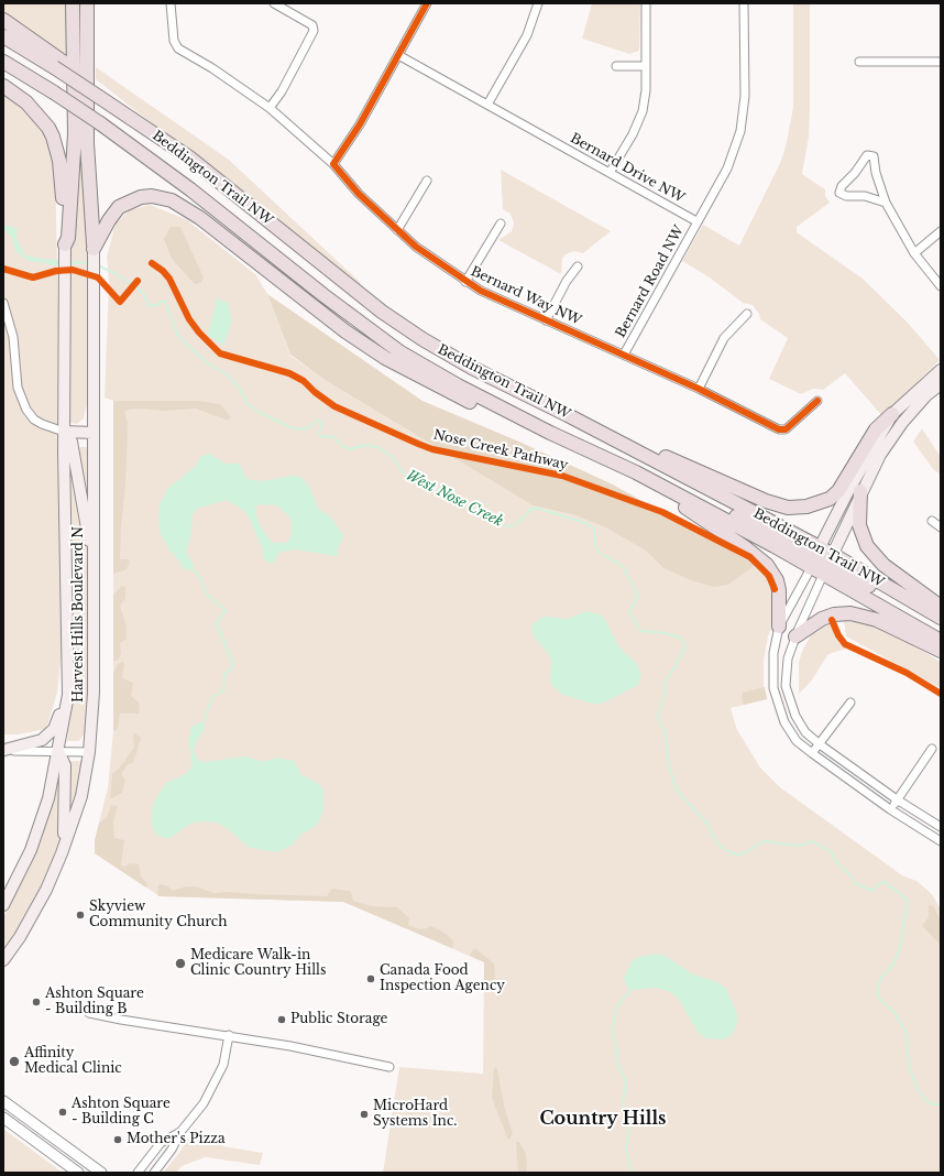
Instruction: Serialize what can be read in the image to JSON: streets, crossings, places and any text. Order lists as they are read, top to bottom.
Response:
{
  "streets": {
    "main road": ["Beddington Trail NW", "Harvest Hills Boulevard N"],
    "street": ["Bernard Drive NW", "Bernard Road NW", "Bernard Way NW"],
    "cycle path": ["Nose Creek Pathway"]
  },
  "crossings": [
    ["Bernard Drive NW", "Bernard Road NW"],
    ["Bernard Road NW", "Bernard Way NW"]
  ],
  "districts": ["Country Hills"],
  "water": ["West Nose Creek"],
  "places": [
    "Skyview Community Church",
    "Medicare Walk-in Clinic Country Hills",
    "Canada Food Inspection Agency",
    "Ashton Square - Building B",
    "Public Storage",
    "Affinity Medical Clinic",
    "Ashton Square - Building C",
    "MicroHard Systems Inc.",
    "Mother's Pizza"
  ]
}
